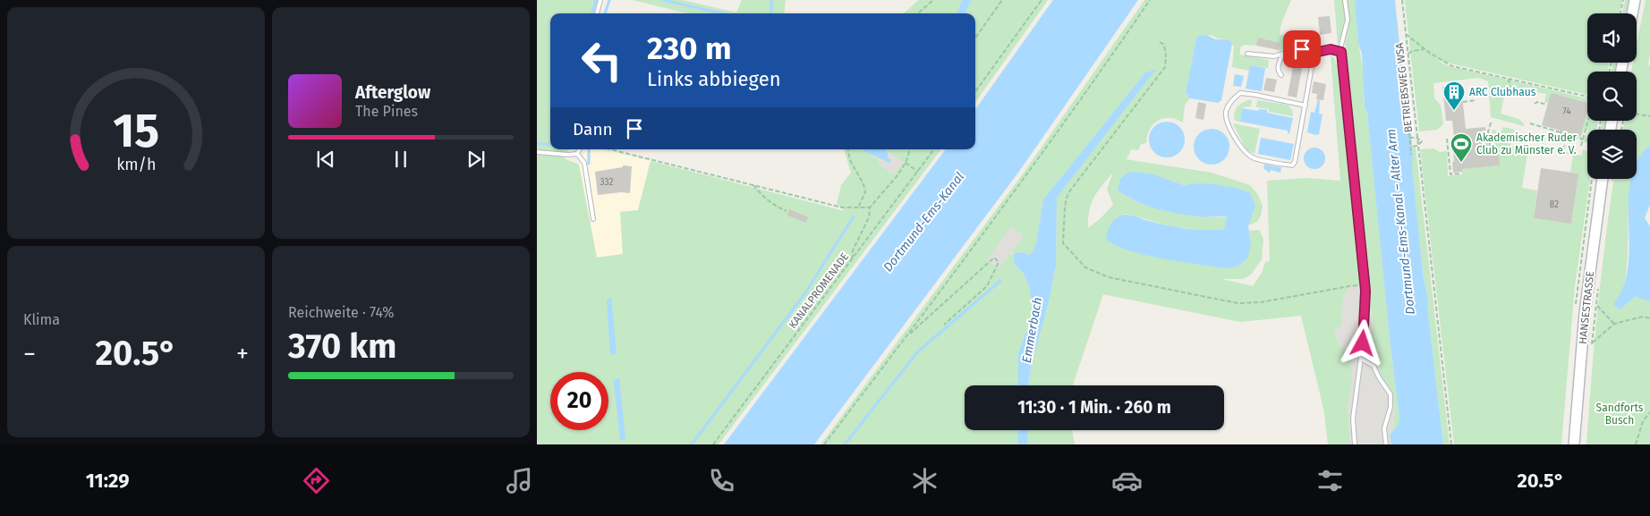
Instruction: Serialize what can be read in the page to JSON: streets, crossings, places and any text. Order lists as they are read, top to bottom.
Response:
{
  "streets": {
    "main road": ["HANSESTRASSE"],
    "path": ["BETRIEBSWEG WSA", "KANALPROMENADE"]
  },
  "water": ["Dortmund-Ems-Kanal", "Dortmund-Ems-Kanal – Alter Arm", "Emmerbach"],
  "parks": ["Sandforts Busch"],
  "places": {
    "building": ["ARC Clubhaus"],
    "sports": ["Akademischer Ruder Club zu Münster e. V."]
  },
  "house_numbers": ["74", "332", "82"],
  "page": {
    "turn": ["230 m", "Links abbiegen"],
    "song": ["Afterglow", "The Pines"],
    "then": "Dann",
    "tile": [
      "Klima",
      ["Reichweite · 74%", "370 km"]
    ],
    "heat": ["−", "20.5°", "+"],
    "limit": "20",
    "trip": "11:30 · 1 Min. · 260 m",
    "tabs": ["11:29", "20.5°"],
    "gauge": ["15", "km/h"]
  }
}
